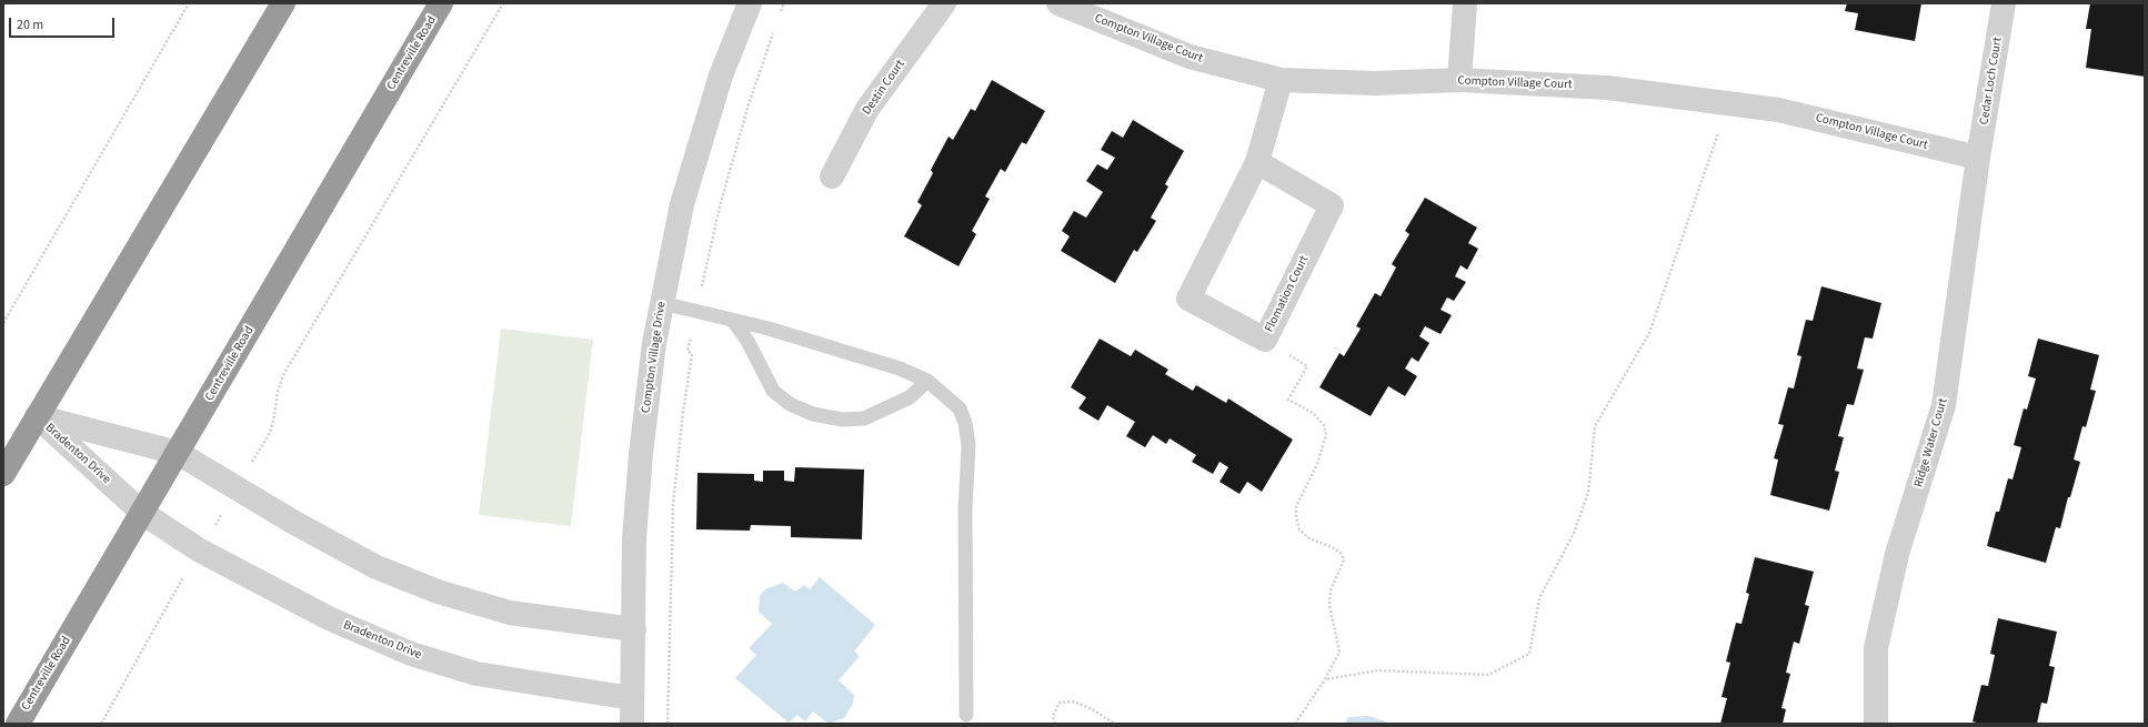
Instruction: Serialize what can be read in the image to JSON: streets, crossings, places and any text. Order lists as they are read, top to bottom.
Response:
{
  "streets": {
    "highway": ["Centreville Road"],
    "street": [
      "Compton Village Court",
      "Cedar Loch Court",
      "Destin Court",
      "Flomation Court",
      "Compton Village Drive",
      "Ridge Water Court",
      "Bradenton Drive"
    ]
  },
  "crossings": [
    ["Compton Village Court", "Cedar Loch Court"],
    ["Compton Village Court", "Flomation Court"],
    ["Compton Village Court", "Ridge Water Court"],
    ["Centreville Road", "Bradenton Drive"],
    ["Cedar Loch Court", "Ridge Water Court"],
    ["Compton Village Drive", "Bradenton Drive"]
  ],
  "scale_bar": "20 m"
}
